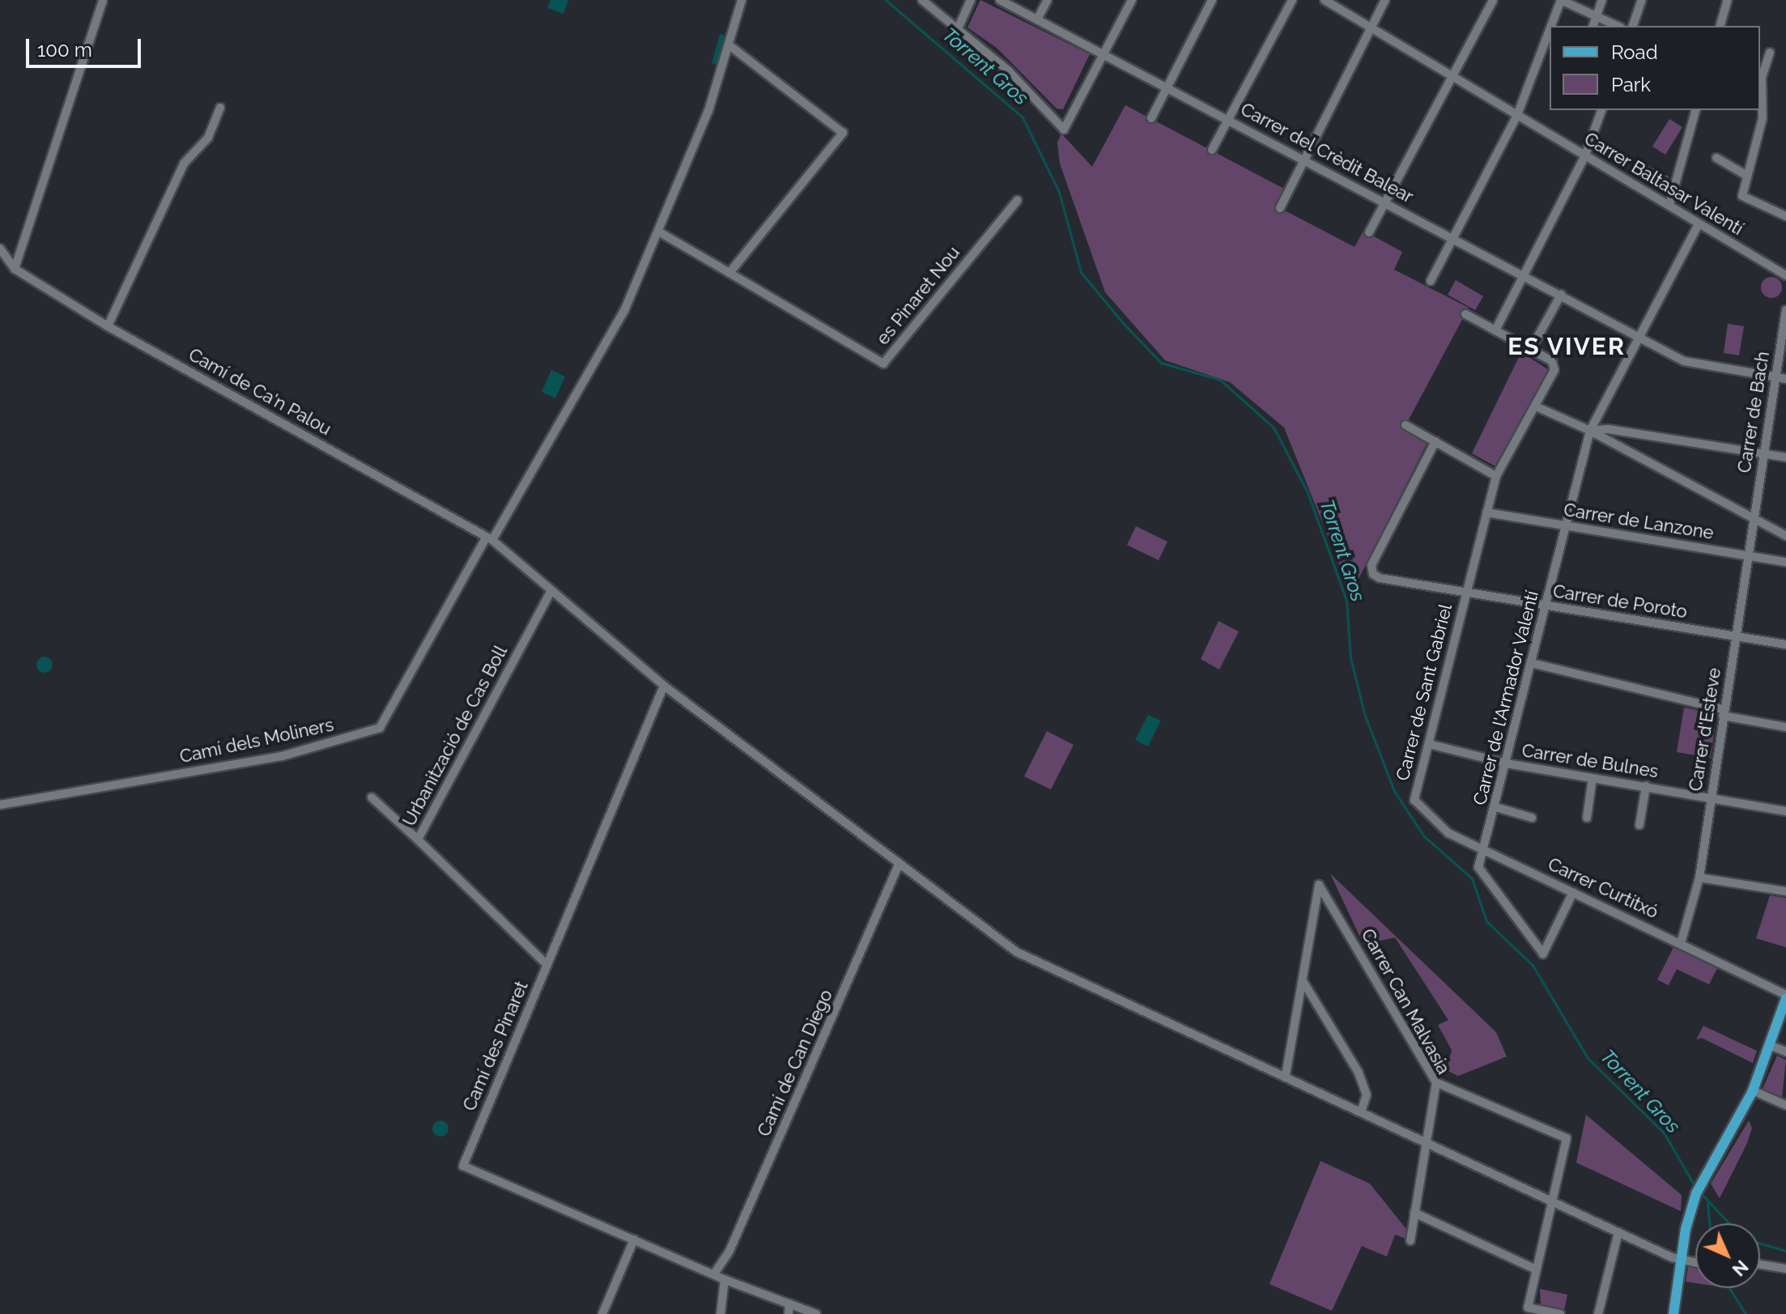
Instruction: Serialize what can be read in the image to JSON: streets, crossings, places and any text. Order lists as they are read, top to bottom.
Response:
{
  "streets": {
    "street": [
      "Carrer del Crèdit Balear",
      "Carrer Baltasar Valentí",
      "es Pinaret Nou",
      "Camí de Ca'n Palou",
      "Carrer de Bach",
      "Carrer de Lanzone",
      "Carrer de Poroto",
      "Carrer de Sant Gabriel",
      "Carrer de l'Armador Valentí",
      "Carrer d'Esteve",
      "Urbanització de Cas Boll",
      "Camí dels Moliners",
      "Carrer de Bulnes",
      "Carrer Curtitxó",
      "Carrer Can Malvasia",
      "Camí des Pinaret",
      "Camí de Can Diego"
    ]
  },
  "crossings": [
    ["Carrer del Crèdit Balear", "Carrer de Bach"],
    ["Carrer del Crèdit Balear", "Carrer de l'Armador Valentí"],
    ["Carrer Baltasar Valentí", "Carrer de l'Armador Valentí"],
    ["Camí de Ca'n Palou", "Urbanització de Cas Boll"],
    ["Camí de Ca'n Palou", "Camí dels Moliners"],
    ["Camí de Ca'n Palou", "Carrer Can Malvasia"],
    ["Camí de Ca'n Palou", "Camí des Pinaret"],
    ["Camí de Ca'n Palou", "Camí de Can Diego"],
    ["Carrer de Bach", "Carrer d'Esteve"],
    ["Carrer de Lanzone", "Carrer de Sant Gabriel"],
    ["Carrer de Lanzone", "Carrer de l'Armador Valentí"],
    ["Carrer de Lanzone", "Carrer d'Esteve"],
    ["Carrer de Poroto", "Carrer de Sant Gabriel"],
    ["Carrer de Poroto", "Carrer de l'Armador Valentí"],
    ["Carrer de Poroto", "Carrer d'Esteve"],
    ["Carrer de Sant Gabriel", "Carrer de Bulnes"],
    ["Carrer de Sant Gabriel", "Carrer Curtitxó"],
    ["Carrer de l'Armador Valentí", "Carrer de Bulnes"],
    ["Carrer de l'Armador Valentí", "Carrer Curtitxó"],
    ["Carrer d'Esteve", "Carrer de Bulnes"],
    ["Carrer d'Esteve", "Carrer Curtitxó"],
    ["Urbanització de Cas Boll", "Camí des Pinaret"],
    ["Camí des Pinaret", "Camí de Can Diego"]
  ],
  "districts": ["ES VIVER"],
  "water": ["Torrent Gros"],
  "legend": ["Road", "Park"],
  "scale_bar": "100 m",
  "north": "bottom right"
}
